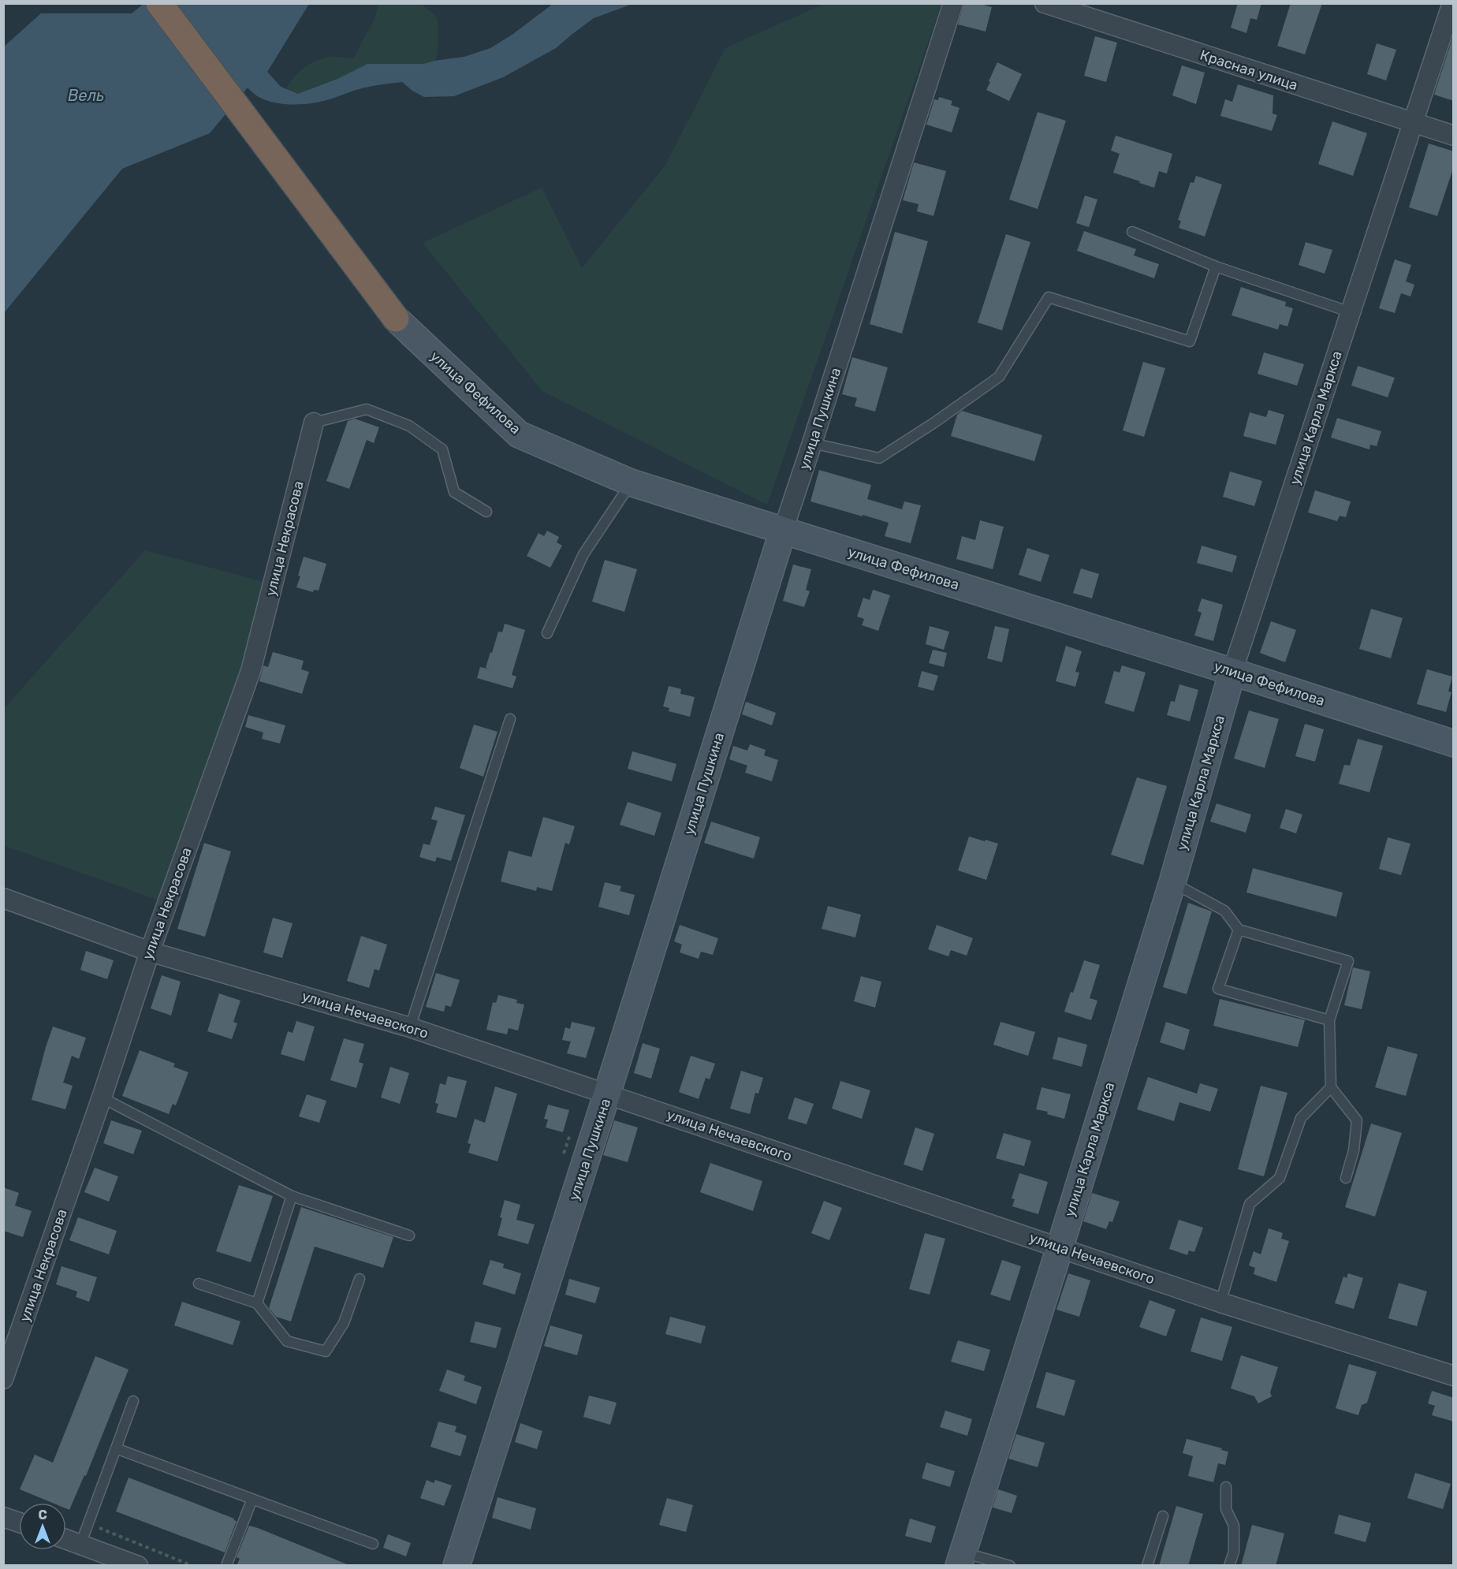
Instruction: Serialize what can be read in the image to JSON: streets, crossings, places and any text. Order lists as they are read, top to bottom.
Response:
{
  "streets": {
    "main road": ["улица Фефилова", "улица Карла Маркса", "улица Пушкина"],
    "street": ["Красная улица", "улица Некрасова", "улица Нечаевского"]
  },
  "crossings": [
    ["Красная улица", "улица Карла Маркса"],
    ["улица Фефилова", "улица Карла Маркса"],
    ["улица Фефилова", "улица Пушкина"],
    ["улица Карла Маркса", "улица Нечаевского"],
    ["улица Пушкина", "улица Нечаевского"],
    ["улица Некрасова", "улица Нечаевского"]
  ],
  "water": ["Вель"],
  "north": "top"
}
